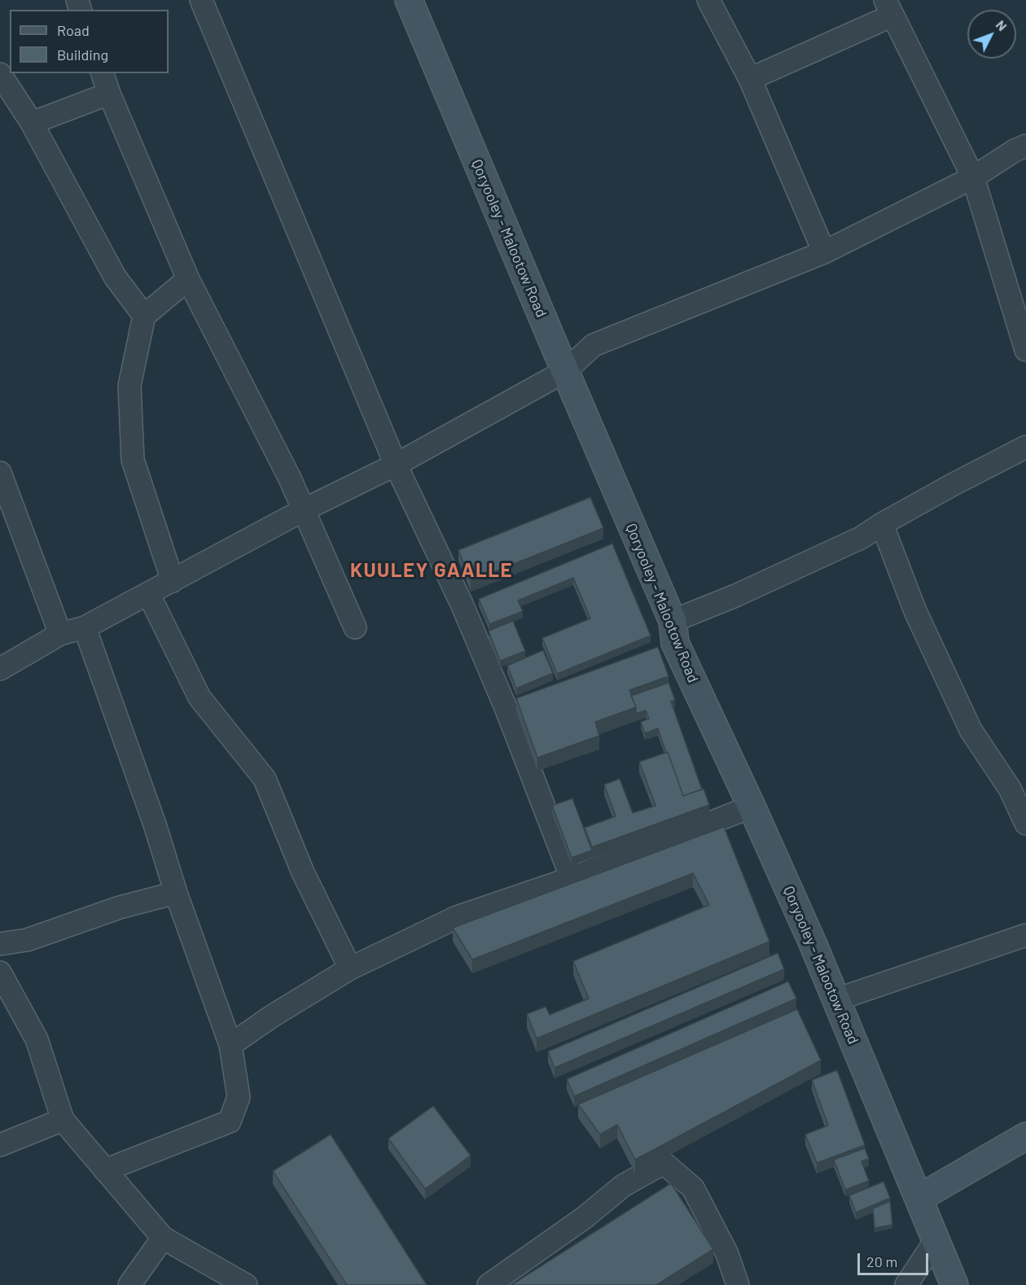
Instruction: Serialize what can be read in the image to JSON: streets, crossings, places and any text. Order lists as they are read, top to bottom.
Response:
{
  "streets": {
    "street": ["Qoryooley - Malootow Road"]
  },
  "districts": ["KUULEY GAALLE"],
  "legend": ["Road", "Building"],
  "scale_bar": "20 m",
  "north": "top right"
}
